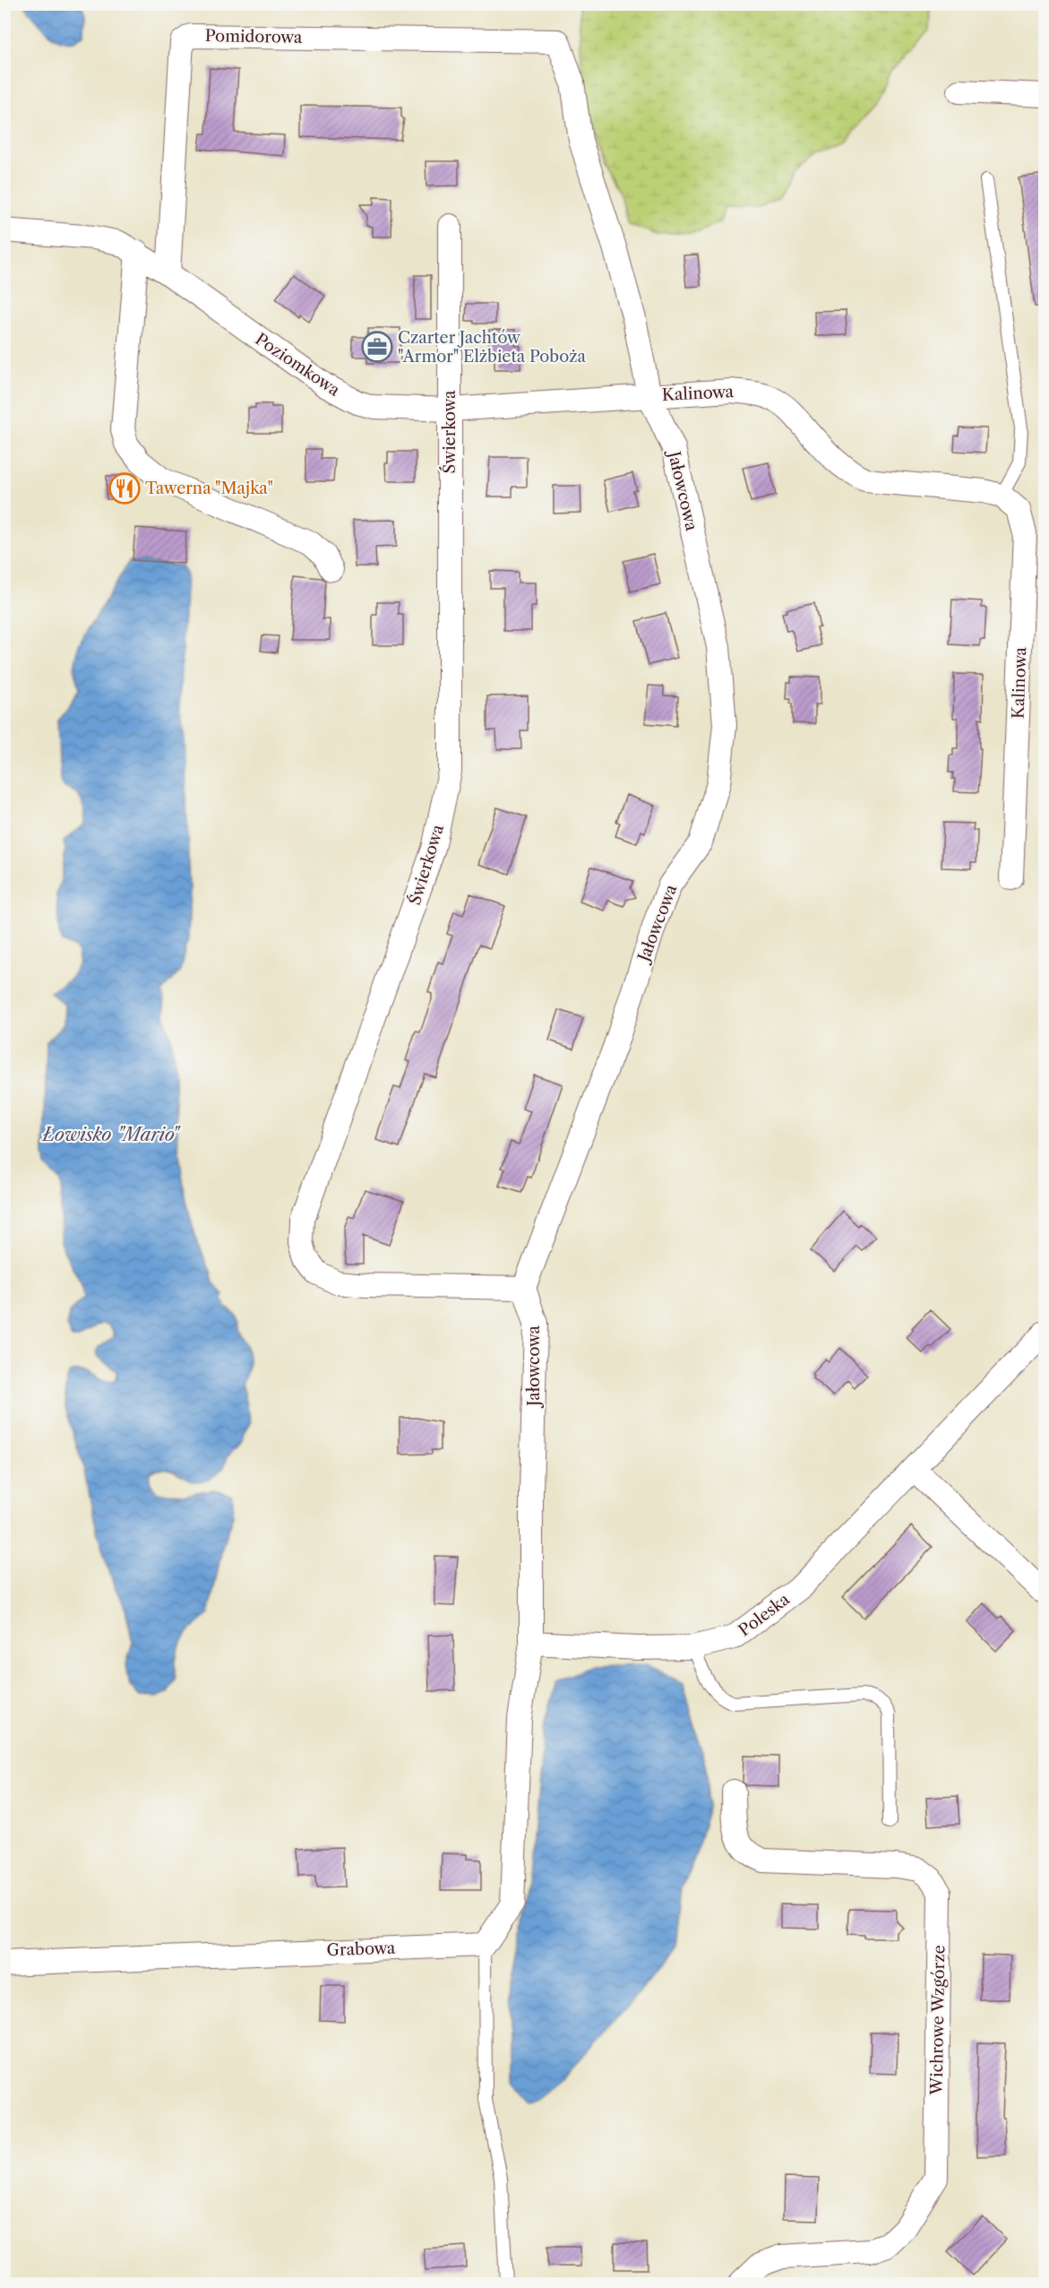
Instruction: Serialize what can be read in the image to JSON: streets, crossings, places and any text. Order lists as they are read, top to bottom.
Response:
{
  "streets": {
    "street": [
      "Pomidorowa",
      "Poziomkowa",
      "Kalinowa",
      "Świerkowa",
      "Jałowcowa",
      "Poleska",
      "Grabowa",
      "Wichrowe Wzgórze"
    ]
  },
  "crossings": [
    ["Pomidorowa", "Poziomkowa"],
    ["Pomidorowa", "Jałowcowa"],
    ["Poziomkowa", "Kalinowa"],
    ["Poziomkowa", "Świerkowa"],
    ["Poziomkowa", "Jałowcowa"],
    ["Kalinowa", "Jałowcowa"],
    ["Świerkowa", "Jałowcowa"],
    ["Jałowcowa", "Poleska"],
    ["Jałowcowa", "Grabowa"]
  ],
  "water": ["Łowisko \"Mario\""],
  "places": {
    "office": ["Czarter Jachtów \"Armor\" Elżbieta Poboża"],
    "restaurant": ["Tawerna \"Majka\""]
  }
}
